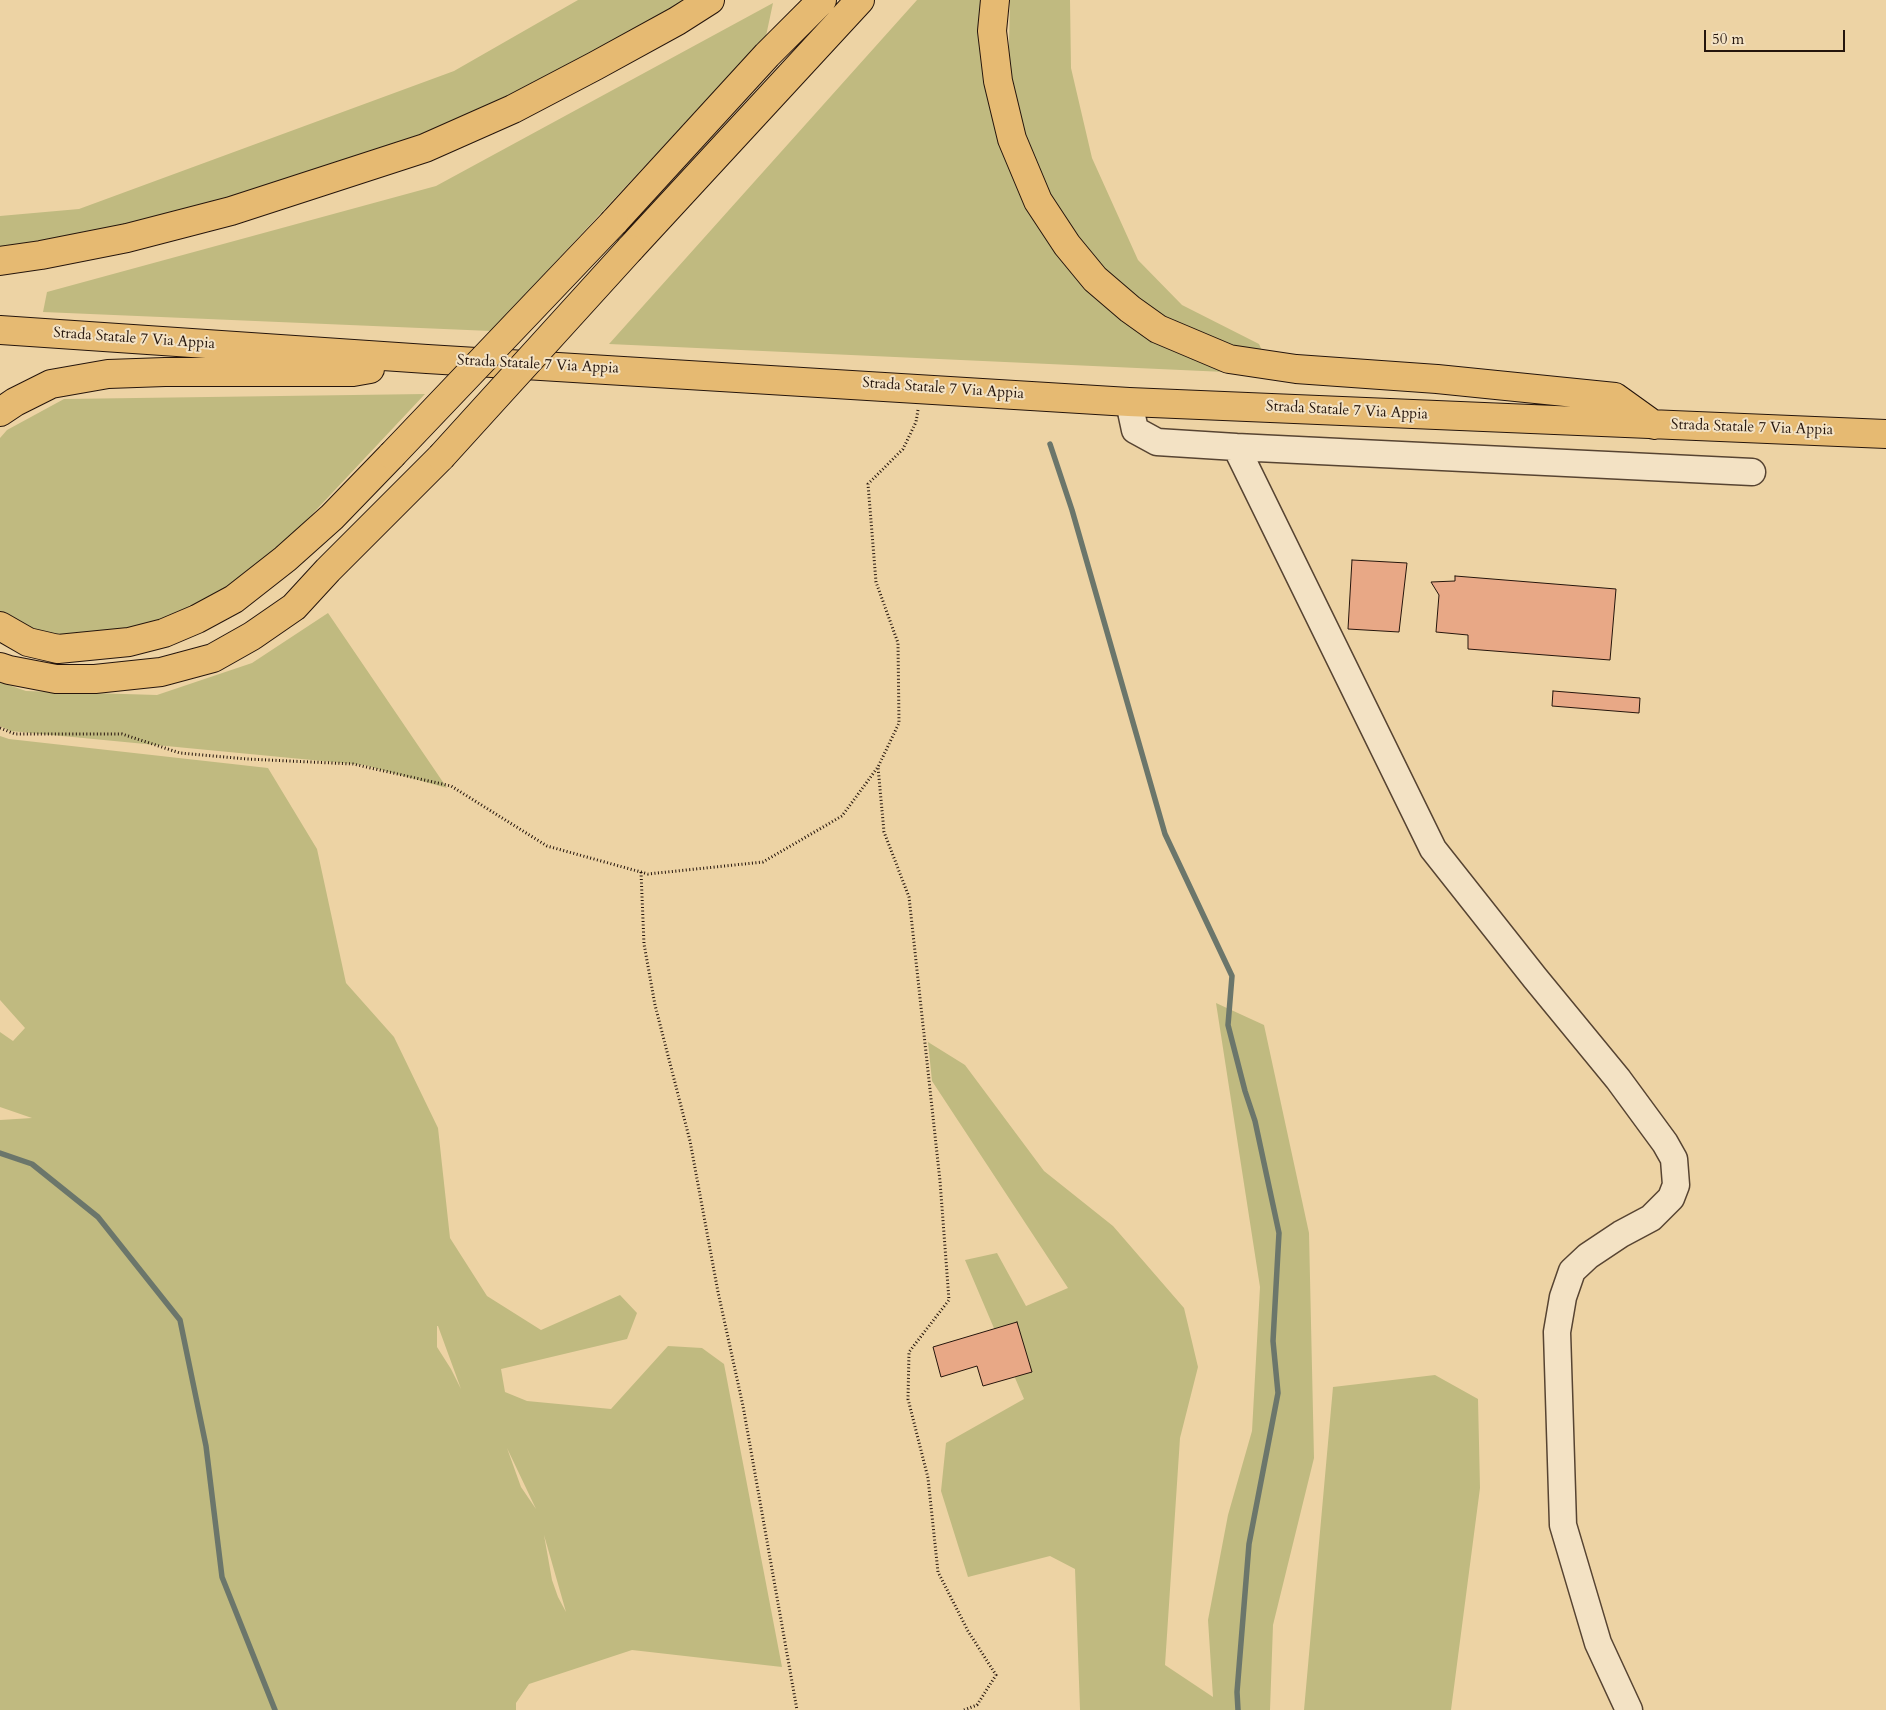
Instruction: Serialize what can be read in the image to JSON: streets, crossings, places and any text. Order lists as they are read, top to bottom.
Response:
{
  "streets": {
    "highway": ["Strada Statale 7 Via Appia"]
  },
  "scale_bar": "50 m"
}
